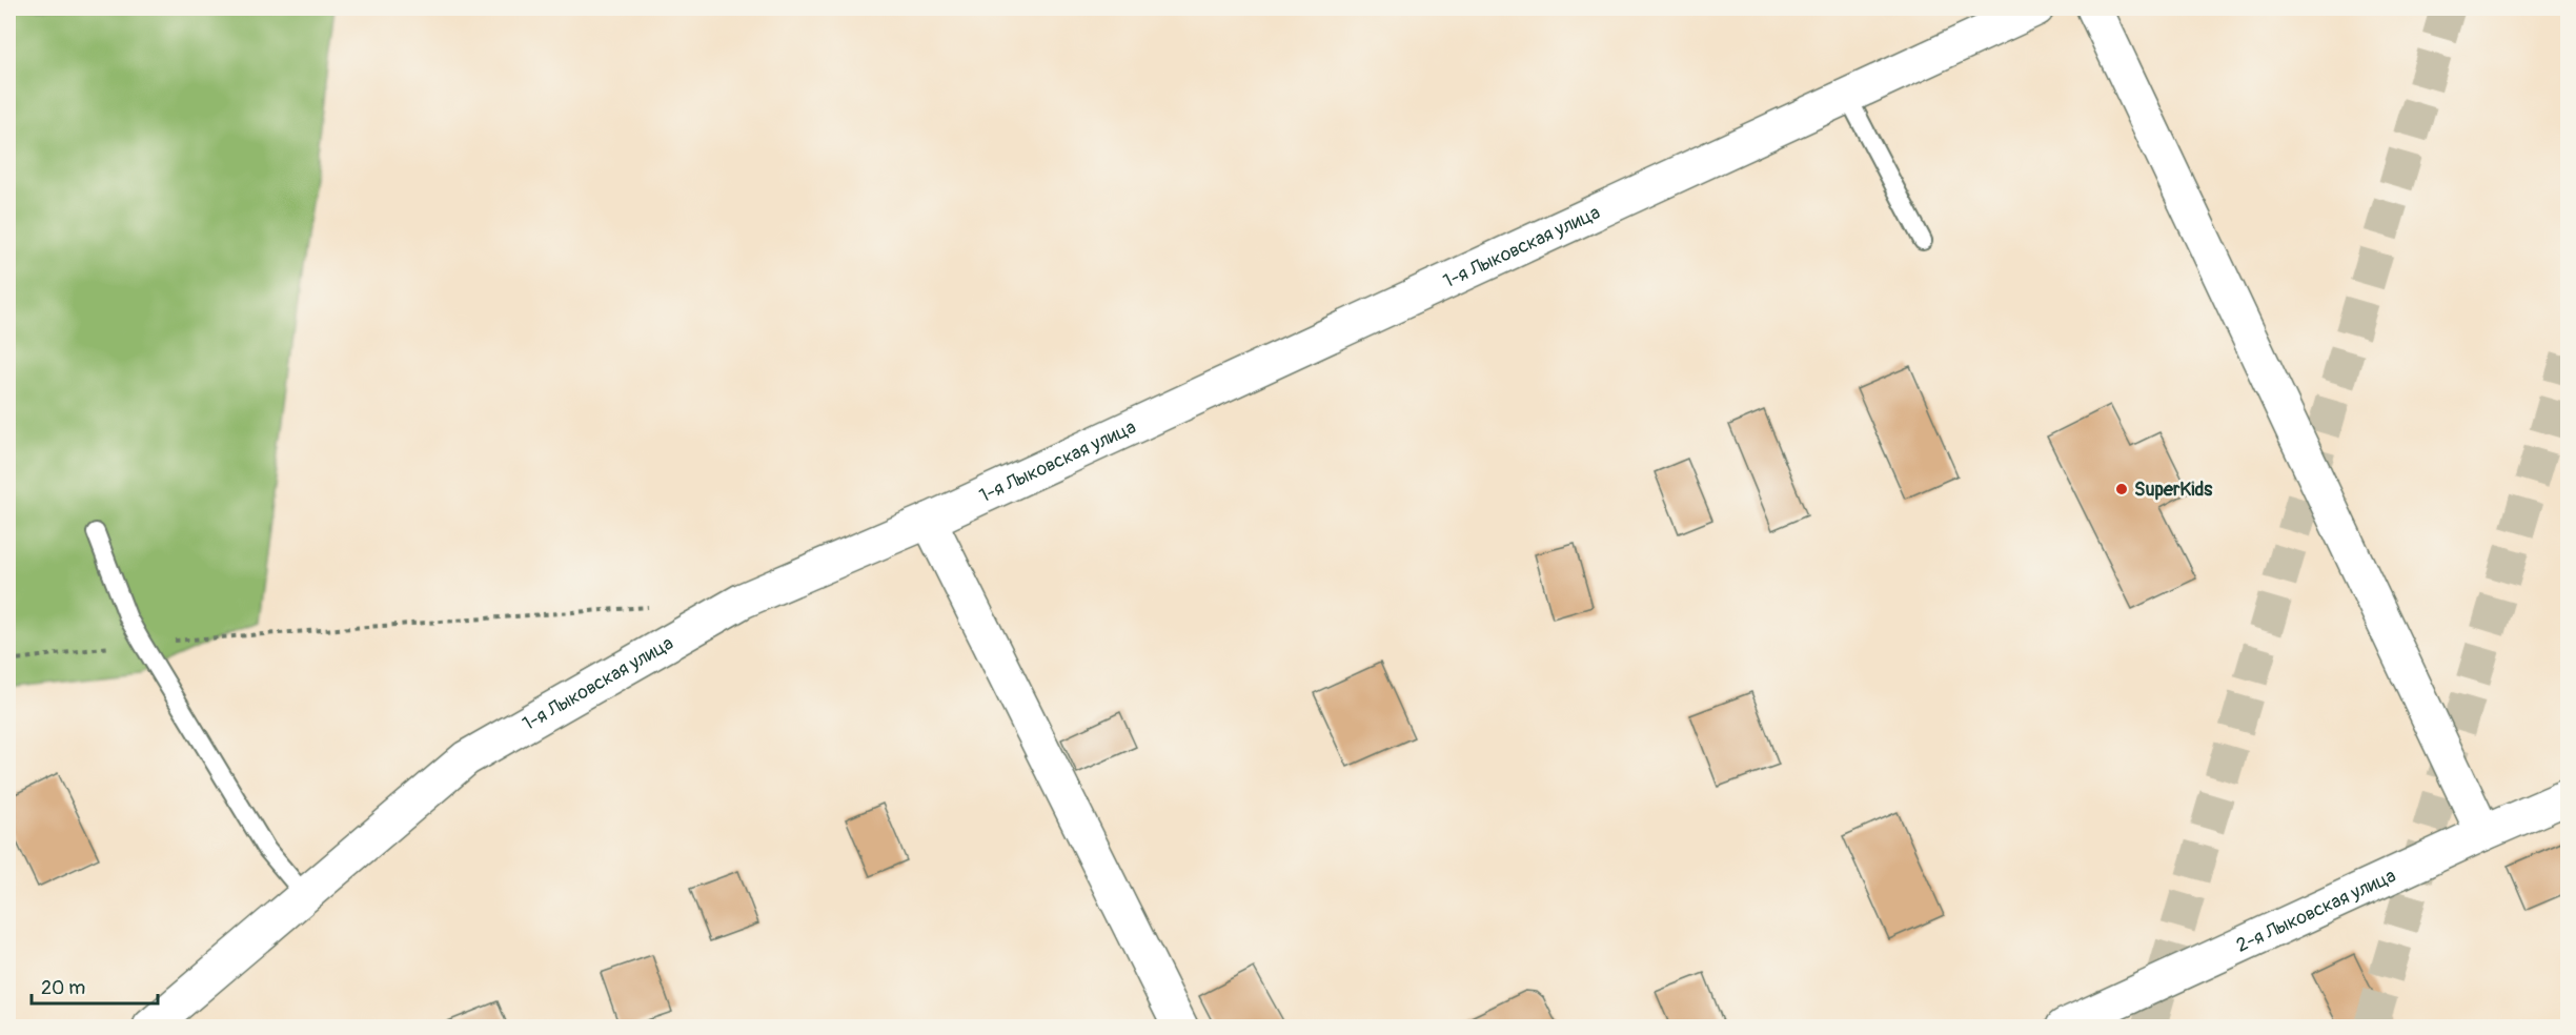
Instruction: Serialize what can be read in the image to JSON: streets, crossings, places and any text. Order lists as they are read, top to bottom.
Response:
{
  "streets": {
    "street": ["1-я Лыковская улица", "2-я Лыковская улица"]
  },
  "places": ["SuperKids"],
  "scale_bar": "20 m"
}
